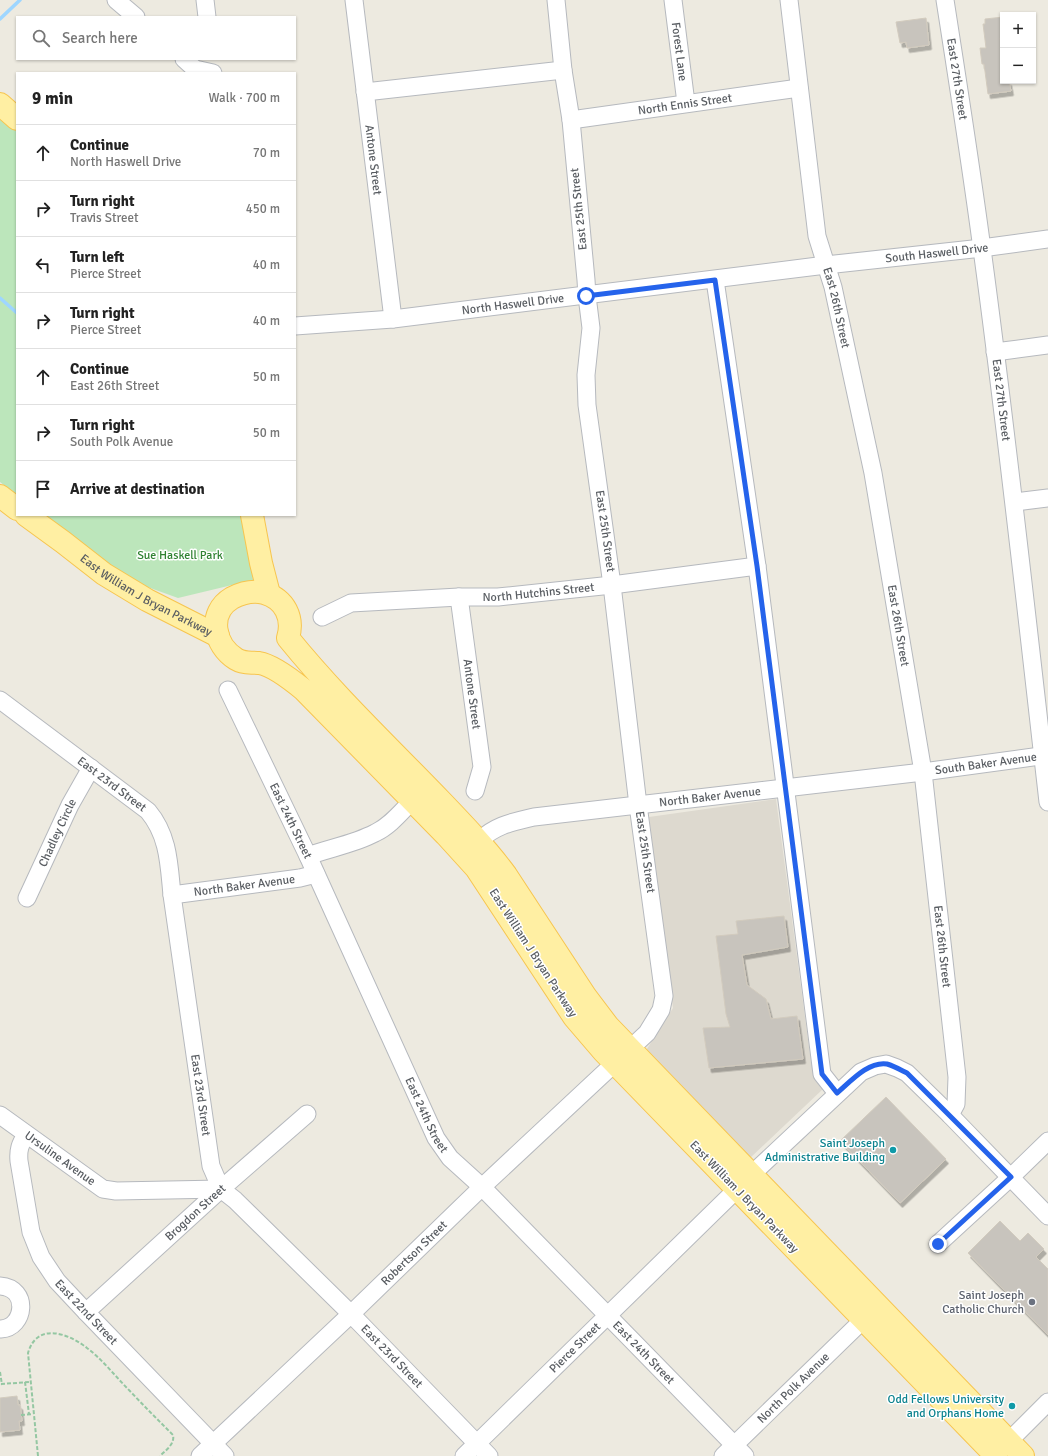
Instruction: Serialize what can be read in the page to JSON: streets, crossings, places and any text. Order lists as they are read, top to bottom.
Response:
{
  "streets": {
    "main road": ["East William J Bryan Parkway"],
    "street": [
      "Forest Lane",
      "East 27th Street",
      "North Ennis Street",
      "Antone Street",
      "East 25th Street",
      "South Haswell Drive",
      "North Haswell Drive",
      "East 26th Street",
      "North Hutchins Street",
      "South Baker Avenue",
      "East 23rd Street",
      "North Baker Avenue",
      "East 24th Street",
      "Chadley Circle",
      "Ursuline Avenue",
      "Brogdon Street",
      "Robertson Street",
      "East 22nd Street",
      "Pierce Street",
      "North Polk Avenue"
    ]
  },
  "crossings": [
    ["Forest Lane", "North Ennis Street"],
    ["East 27th Street", "South Haswell Drive"],
    ["East 27th Street", "South Baker Avenue"],
    ["North Ennis Street", "East 25th Street"],
    ["North Ennis Street", "East 26th Street"],
    ["Antone Street", "North Haswell Drive"],
    ["Antone Street", "North Hutchins Street"],
    ["East 25th Street", "North Haswell Drive"],
    ["East 25th Street", "North Hutchins Street"],
    ["East 25th Street", "East William J Bryan Parkway"],
    ["East 25th Street", "North Baker Avenue"],
    ["East 25th Street", "Robertson Street"],
    ["South Haswell Drive", "North Haswell Drive"],
    ["South Haswell Drive", "East 26th Street"],
    ["North Haswell Drive", "East 26th Street"],
    ["East 26th Street", "South Baker Avenue"],
    ["East 26th Street", "North Baker Avenue"],
    ["East 26th Street", "Pierce Street"],
    ["East William J Bryan Parkway", "North Baker Avenue"],
    ["East William J Bryan Parkway", "Robertson Street"],
    ["East William J Bryan Parkway", "Pierce Street"],
    ["East William J Bryan Parkway", "North Polk Avenue"],
    ["South Baker Avenue", "North Baker Avenue"],
    ["East 23rd Street", "North Baker Avenue"],
    ["East 23rd Street", "Chadley Circle"],
    ["East 23rd Street", "Ursuline Avenue"],
    ["East 23rd Street", "Brogdon Street"],
    ["East 23rd Street", "Robertson Street"],
    ["East 23rd Street", "Pierce Street"],
    ["North Baker Avenue", "East 24th Street"],
    ["East 24th Street", "Robertson Street"],
    ["East 24th Street", "Pierce Street"],
    ["East 24th Street", "North Polk Avenue"],
    ["Ursuline Avenue", "Brogdon Street"],
    ["Ursuline Avenue", "East 22nd Street"],
    ["Brogdon Street", "East 22nd Street"],
    ["Robertson Street", "East 22nd Street"]
  ],
  "parks": ["Sue Haskell Park"],
  "places": ["Saint Joseph Administrative Building", "Saint Joseph Catholic Church", "Odd Fellows University and Orphans Home"],
  "page": {
    "map_buttons": ["+", "−"],
    "search": "Search here",
    "heading": ["9 min", "Walk · 700 m"],
    "list": [
      ["Continue", "North Haswell Drive", "70 m"],
      ["Turn right", "Travis Street", "450 m"],
      ["Turn left", "Pierce Street", "40 m"],
      ["Turn right", "Pierce Street", "40 m"],
      ["Continue", "East 26th Street", "50 m"],
      ["Turn right", "South Polk Avenue", "50 m"],
      "Arrive at destination"
    ]
  }
}
